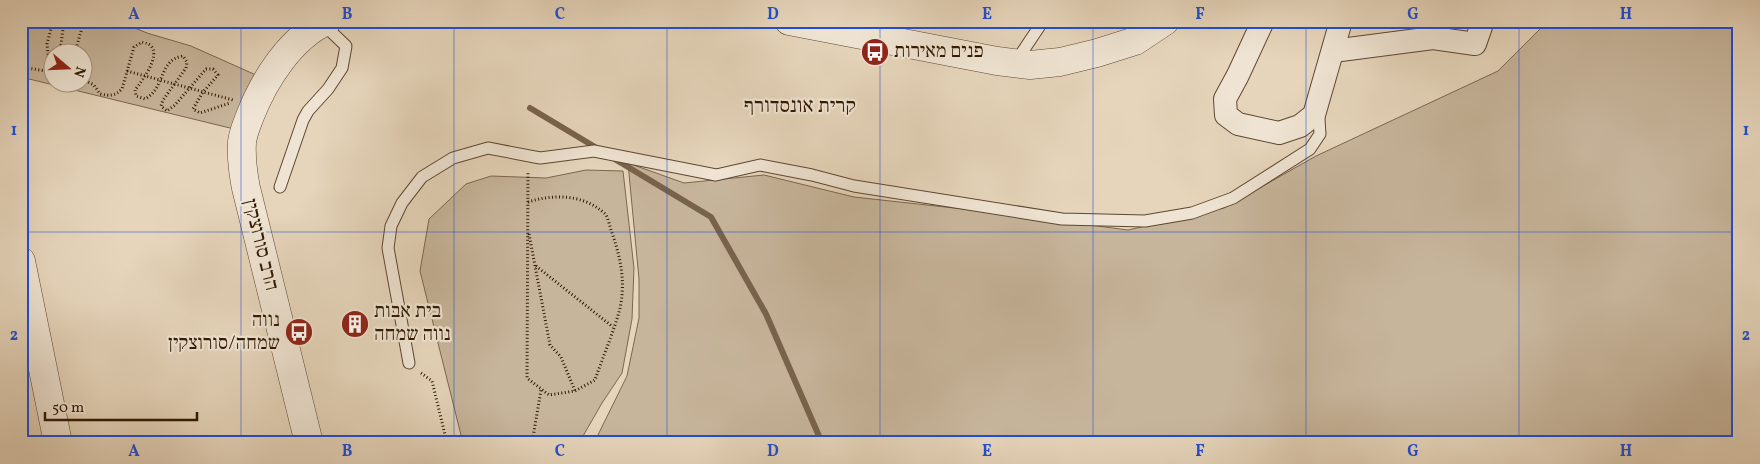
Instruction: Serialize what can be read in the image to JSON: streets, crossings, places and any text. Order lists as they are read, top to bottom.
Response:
{
  "streets": {
    "street": ["הרב סורוצקין"]
  },
  "districts": ["קרית אונסדורף"],
  "places": {
    "bus stop": ["פנים מאירות", "נווה שמחה/סורוצקין"],
    "building": ["בית אבות נווה שמחה"]
  },
  "scale_bar": "50 m",
  "north": "right",
  "grid": {
    "columns": [
      "A",
      "B",
      "C",
      "D",
      "E",
      "F",
      "G",
      "H"
    ],
    "rows": ["1", "2"]
  }
}
